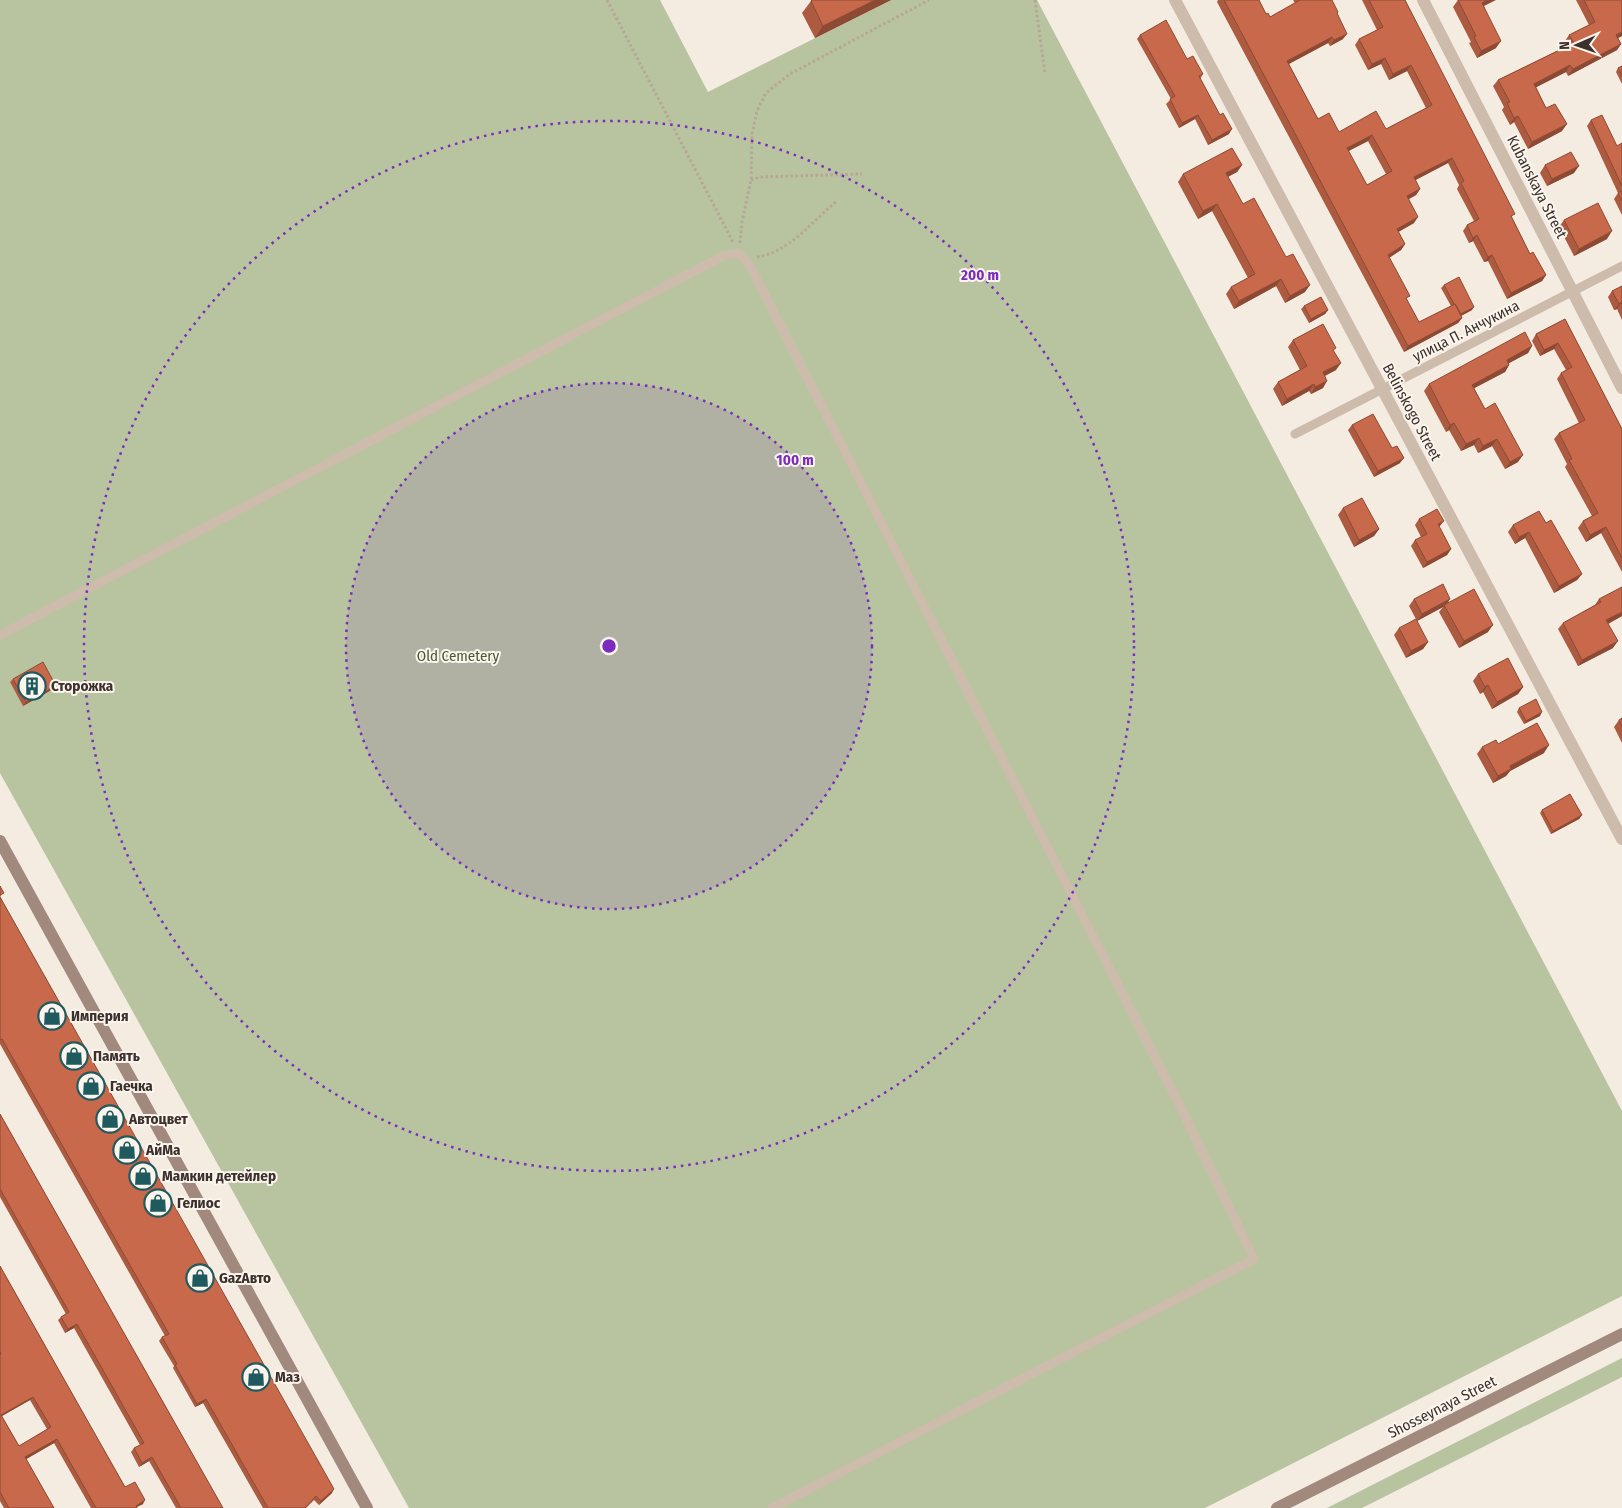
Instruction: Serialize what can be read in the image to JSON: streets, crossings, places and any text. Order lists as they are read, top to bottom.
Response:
{
  "streets": {
    "main road": ["Shosseynaya Street"],
    "street": ["Kubanskaya Street", "Belinskogo Street"],
    "lane": ["улица П. Анчукина"]
  },
  "crossings": [
    ["Kubanskaya Street", "улица П. Анчукина"],
    ["улица П. Анчукина", "Belinskogo Street"]
  ],
  "parks": ["Old Cemetery"],
  "places": {
    "building": ["Сторожка"],
    "shop": [
      "Империя",
      "Память",
      "Гаечка",
      "Автоцвет",
      "АйМа",
      "Мамкин детейлер",
      "Гелиос",
      "GazАвто",
      "Маз"
    ]
  },
  "north": "left",
  "rings": ["200 m", "100 m"]
}
